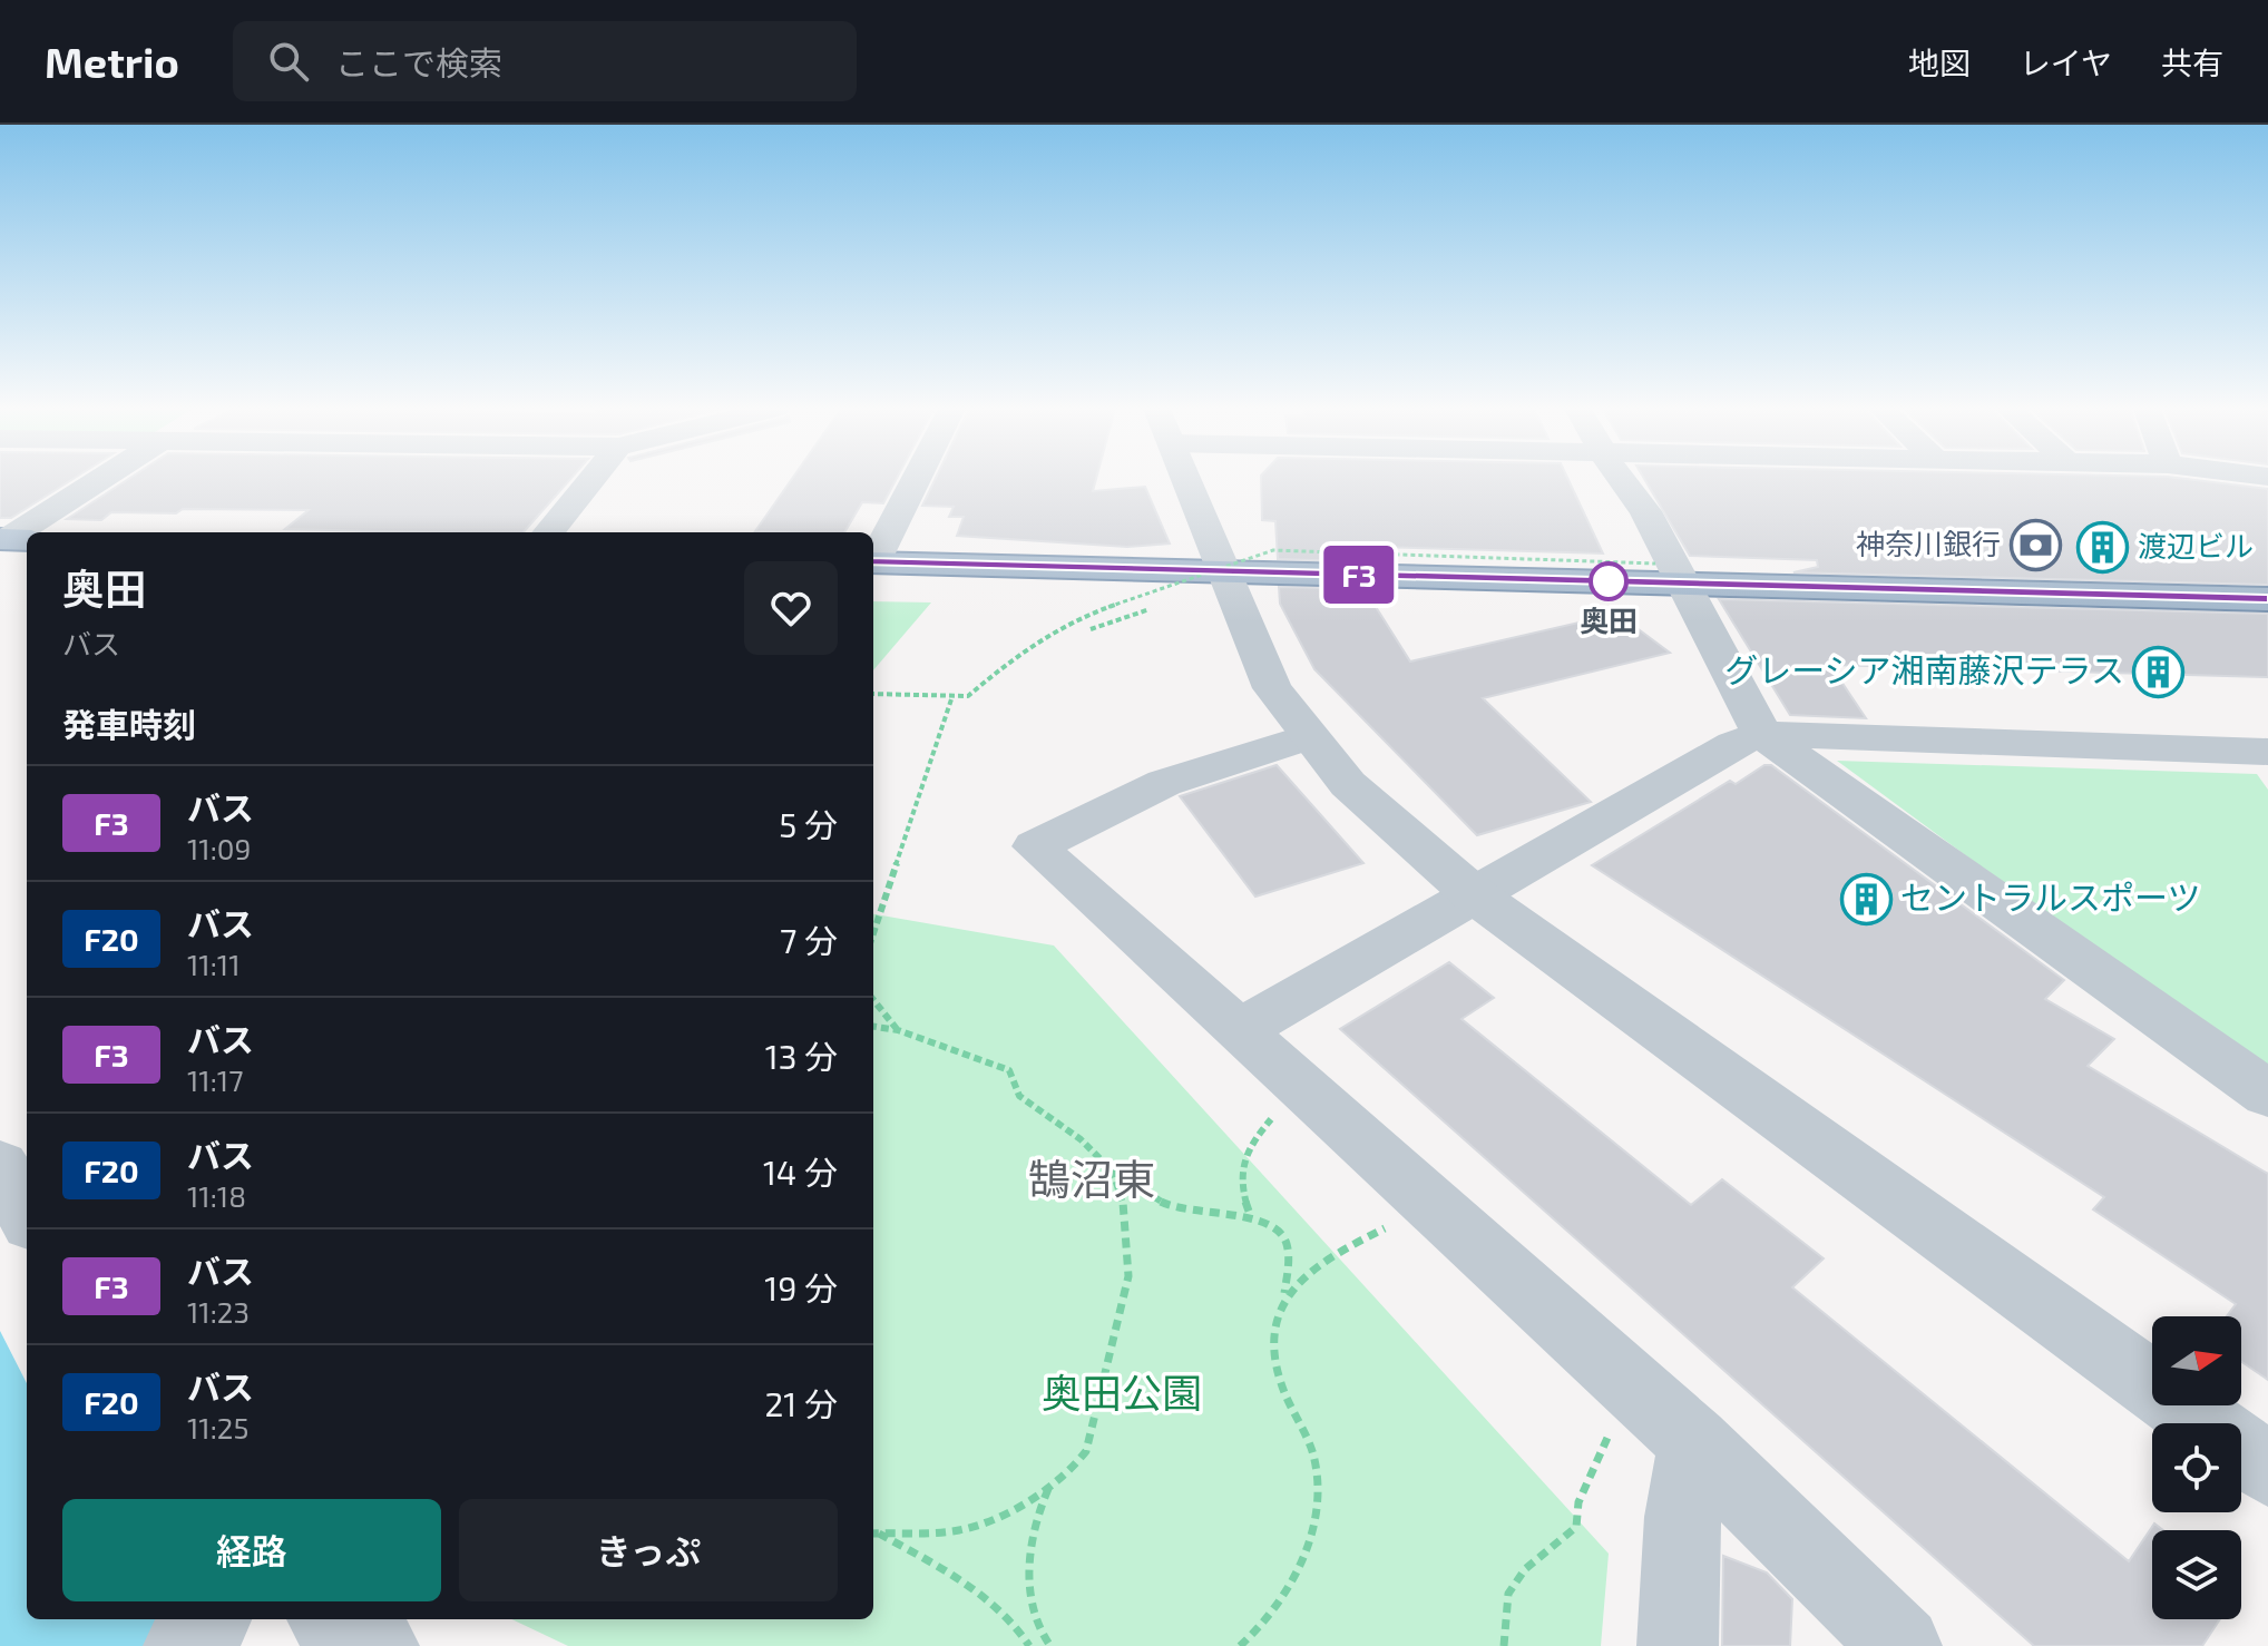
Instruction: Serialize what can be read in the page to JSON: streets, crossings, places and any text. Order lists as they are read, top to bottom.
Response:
{
  "districts": ["鵠沼東"],
  "parks": ["奥田公園"],
  "places": {
    "bank": ["神奈川銀行"],
    "building": ["渡辺ビル", "グレーシア湘南藤沢テラス", "セントラルスポーツ"],
    "other": ["奥田"]
  },
  "lines": ["bus line F3"],
  "north": "right",
  "page": {
    "header": "Metrio",
    "search": "ここで検索",
    "nav": ["地図", "レイヤ", "共有"],
    "on_map": "F3",
    "heading": [
      ["奥田", "バス"],
      "発車時刻"
    ],
    "list": [
      {
        "mark": "F3",
        "name": "バス",
        "note": "11:09",
        "value": "5 分"
      },
      {
        "mark": "F20",
        "name": "バス",
        "note": "11:11",
        "value": "7 分"
      },
      {
        "mark": "F3",
        "name": "バス",
        "note": "11:17",
        "value": "13 分"
      },
      {
        "mark": "F20",
        "name": "バス",
        "note": "11:18",
        "value": "14 分"
      },
      {
        "mark": "F3",
        "name": "バス",
        "note": "11:23",
        "value": "19 分"
      },
      {
        "mark": "F20",
        "name": "バス",
        "note": "11:25",
        "value": "21 分"
      }
    ],
    "buttons": ["経路", "きっぷ"]
  }
}
